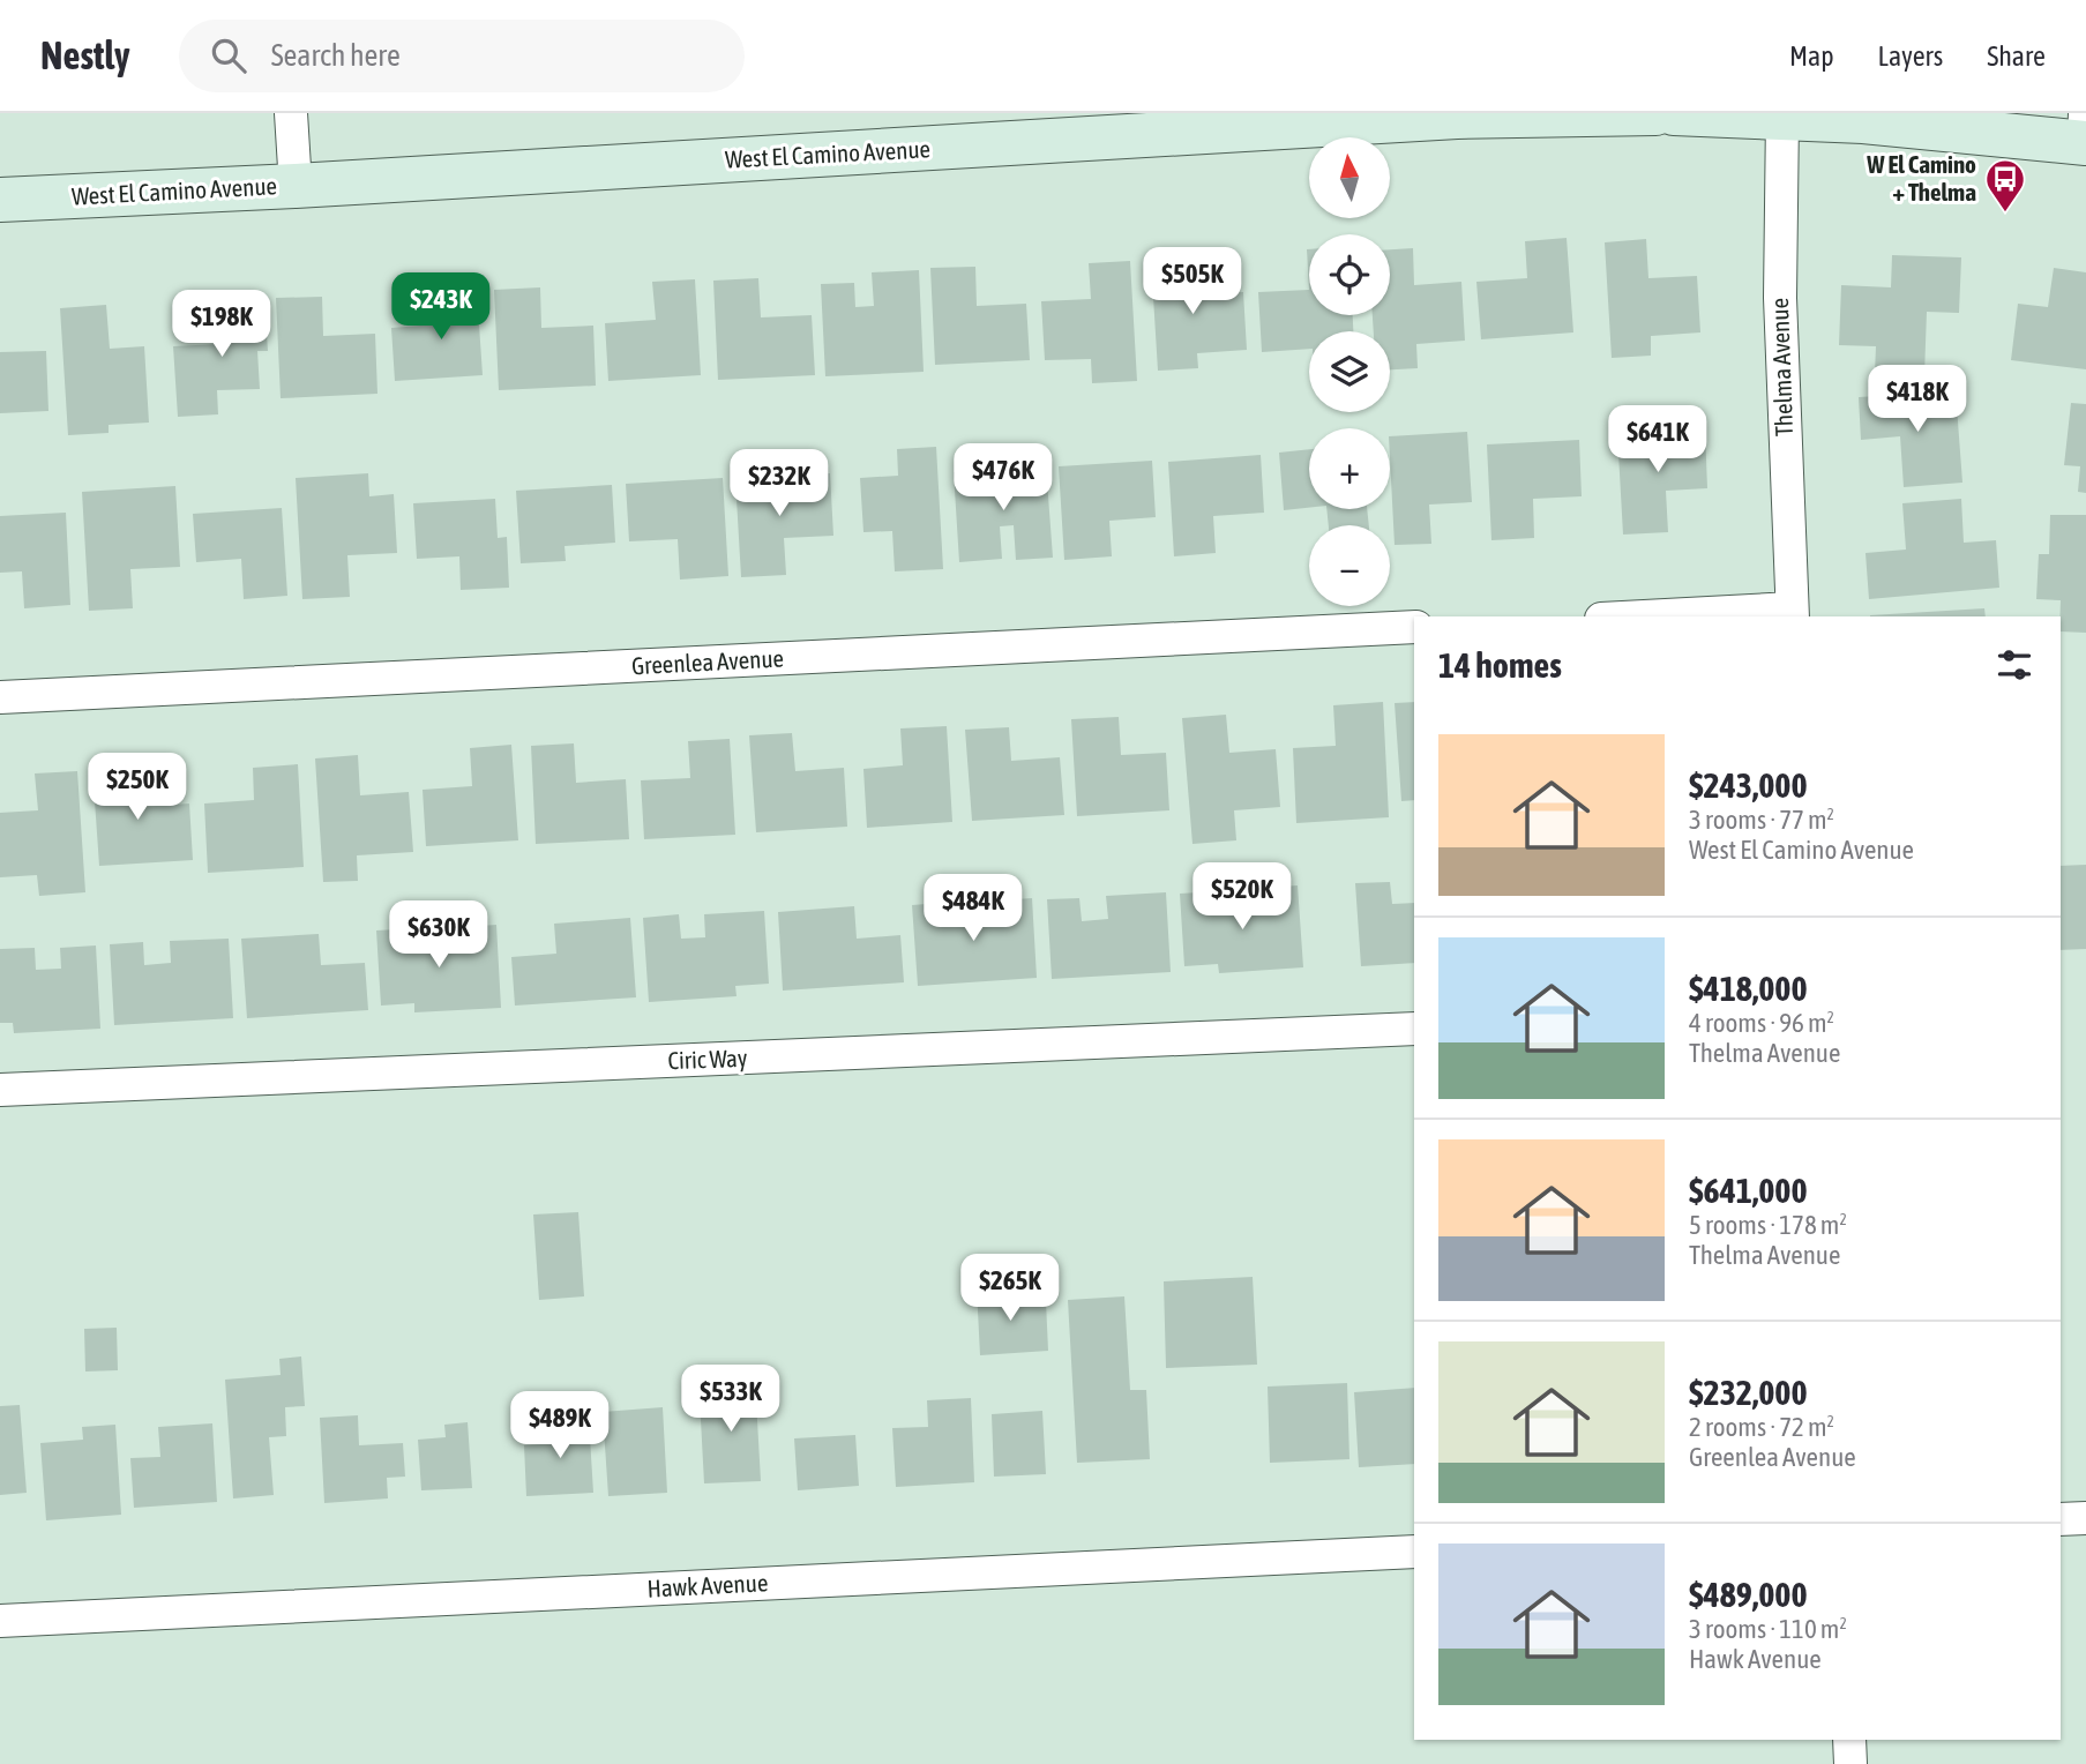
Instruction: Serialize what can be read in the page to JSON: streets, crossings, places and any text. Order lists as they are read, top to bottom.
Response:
{
  "streets": {
    "main road": ["West El Camino Avenue"],
    "street": [
      "Thelma Avenue",
      "Greenlea Avenue",
      "Ciric Way",
      "Hawk Avenue"
    ]
  },
  "places": {
    "bus stop": ["W El Camino + Thelma"]
  },
  "north": "top",
  "page": {
    "header": "Nestly",
    "search": "Search here",
    "nav": ["Map", "Layers", "Share"],
    "map_buttons": ["+", "−"],
    "price": [
      "$505K",
      "$243K",
      "$198K",
      "$418K",
      "$641K",
      "$476K",
      "$232K",
      "$250K",
      "$520K",
      "$484K",
      "$630K",
      "$265K",
      "$533K",
      "$489K"
    ],
    "heading": "14 homes",
    "list": [
      {
        "name": "$243,000",
        "note": "3 rooms · 77 m² · West El Camino Avenue"
      },
      {
        "name": "$418,000",
        "note": "4 rooms · 96 m² · Thelma Avenue"
      },
      {
        "name": "$641,000",
        "note": "5 rooms · 178 m² · Thelma Avenue"
      },
      {
        "name": "$232,000",
        "note": "2 rooms · 72 m² · Greenlea Avenue"
      },
      {
        "name": "$489,000",
        "note": "3 rooms · 110 m² · Hawk Avenue"
      }
    ]
  }
}
